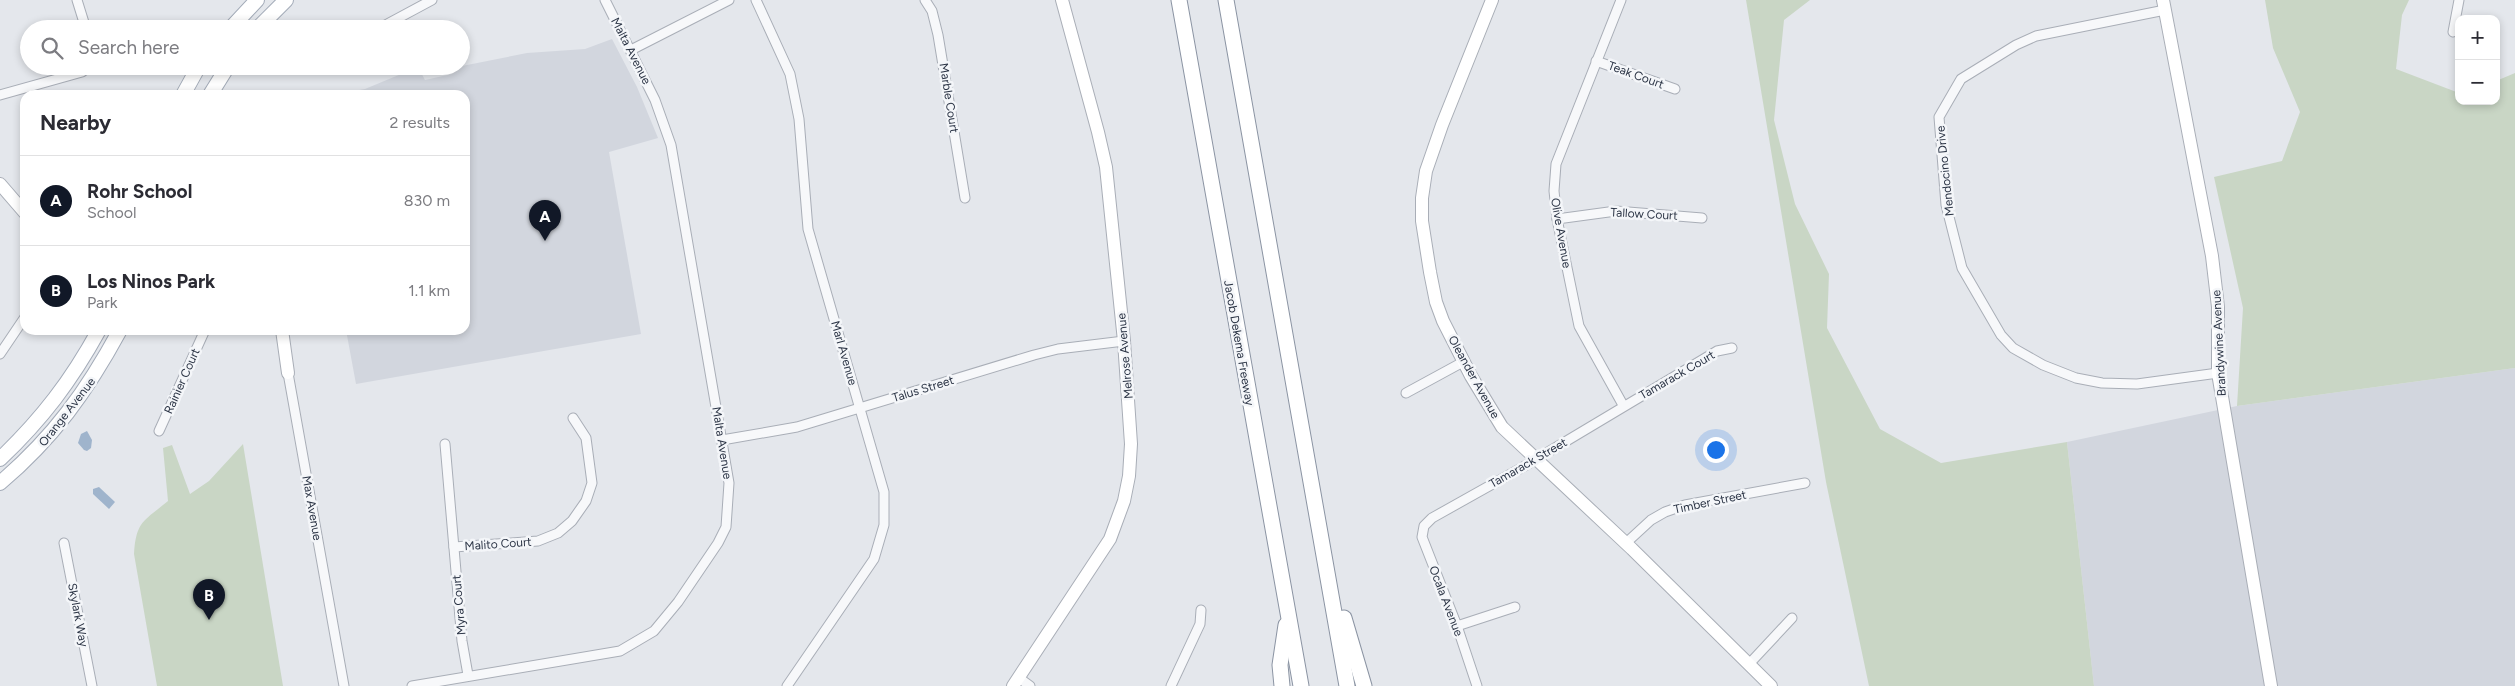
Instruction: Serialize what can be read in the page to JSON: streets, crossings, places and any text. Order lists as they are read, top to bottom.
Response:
{
  "streets": {
    "highway": ["Jacob Dekema Freeway"],
    "main road": ["Orange Avenue"],
    "street": [
      "Malta Avenue",
      "Teak Court",
      "Marble Court",
      "Mendocino Drive",
      "Tallow Court",
      "Olive Avenue",
      "Brandywine Avenue",
      "Marl Avenue",
      "Melrose Avenue",
      "Tamarack Court",
      "Oleander Avenue",
      "Rainier Court",
      "Talus Street",
      "Tamarack Street",
      "Timber Street",
      "Max Avenue",
      "Malito Court",
      "Ocala Avenue",
      "Myra Court",
      "Skylark Way"
    ]
  },
  "crossings": [
    ["Malta Avenue", "Talus Street"],
    ["Malta Avenue", "Myra Court"],
    ["Teak Court", "Olive Avenue"],
    ["Mendocino Drive", "Brandywine Avenue"],
    ["Tallow Court", "Olive Avenue"],
    ["Olive Avenue", "Tamarack Court"],
    ["Olive Avenue", "Tamarack Street"],
    ["Marl Avenue", "Talus Street"],
    ["Melrose Avenue", "Talus Street"],
    ["Tamarack Court", "Tamarack Street"],
    ["Oleander Avenue", "Tamarack Street"],
    ["Oleander Avenue", "Timber Street"],
    ["Tamarack Street", "Ocala Avenue"],
    ["Malito Court", "Myra Court"]
  ],
  "page": {
    "map_buttons": ["+", "−"],
    "search": "Search here",
    "heading": ["Nearby", "2 results"],
    "list": [
      {
        "mark": "A",
        "name": "Rohr School",
        "note": "School",
        "value": "830 m"
      },
      {
        "mark": "B",
        "name": "Los Ninos Park",
        "note": "Park",
        "value": "1.1 km"
      }
    ],
    "pins": ["A", "B"]
  }
}
